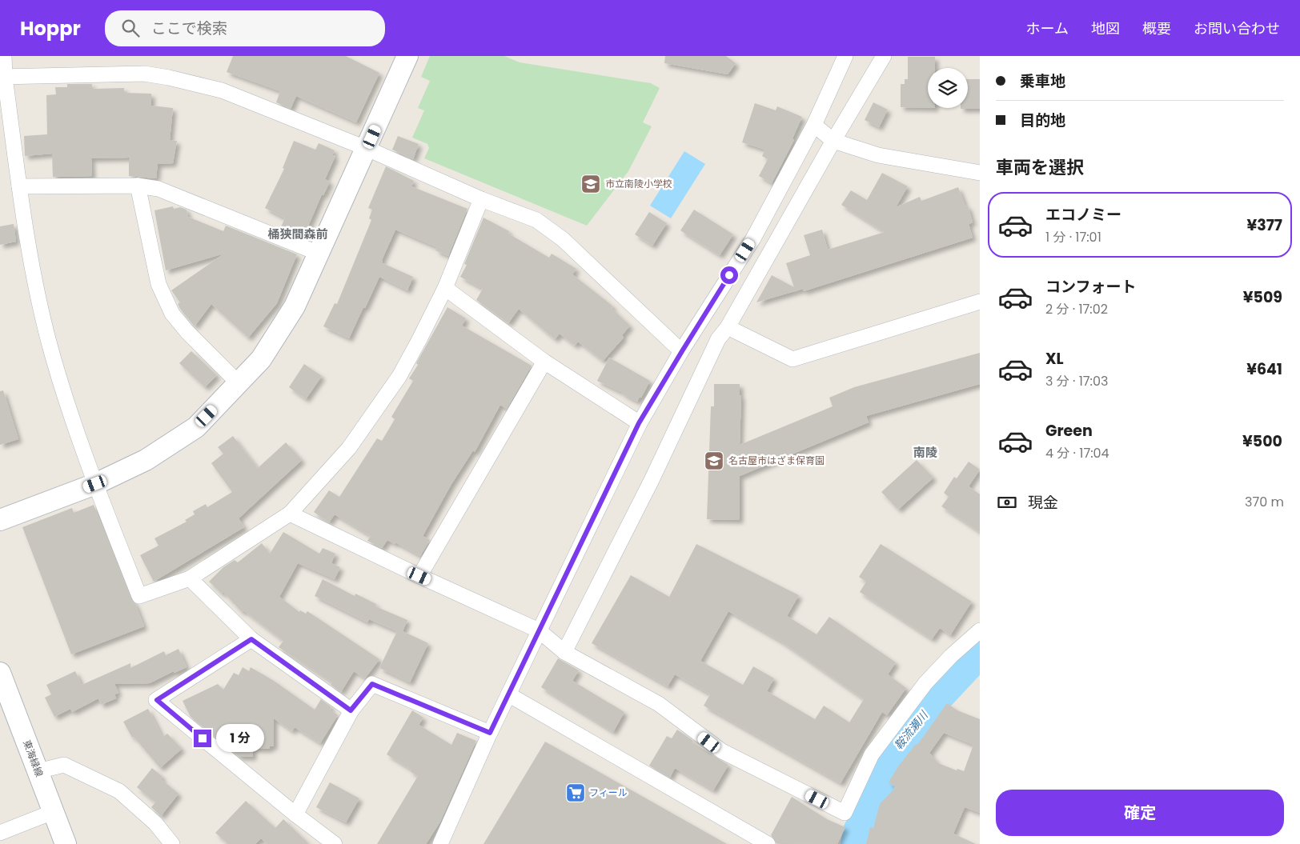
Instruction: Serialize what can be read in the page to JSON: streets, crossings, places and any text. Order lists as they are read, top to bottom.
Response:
{
  "streets": {
    "street": ["東海緑線"]
  },
  "districts": ["桶狭間森前", "南陵"],
  "water": ["鞍流瀬川"],
  "places": {
    "school or university": ["市立南陵小学校", "名古屋市はざま保育園"],
    "supermarket": ["フィール"]
  },
  "page": {
    "header": "Hoppr",
    "search": "ここで検索",
    "nav": [
      "ホーム",
      "地図",
      "概要",
      "お問い合わせ"
    ],
    "banner": ["乗車地", "目的地"],
    "heading": "車両を選択",
    "list": [
      {
        "name": "エコノミー",
        "note": "1 分 · 17:01",
        "value": "¥377"
      },
      {
        "name": "コンフォート",
        "note": "2 分 · 17:02",
        "value": "¥509"
      },
      {
        "name": "XL",
        "note": "3 分 · 17:03",
        "value": "¥641"
      },
      {
        "name": "Green",
        "note": "4 分 · 17:04",
        "value": "¥500"
      }
    ],
    "pay": ["現金", "370 m"],
    "bubble": "1 分",
    "buttons": "確定"
  }
}
